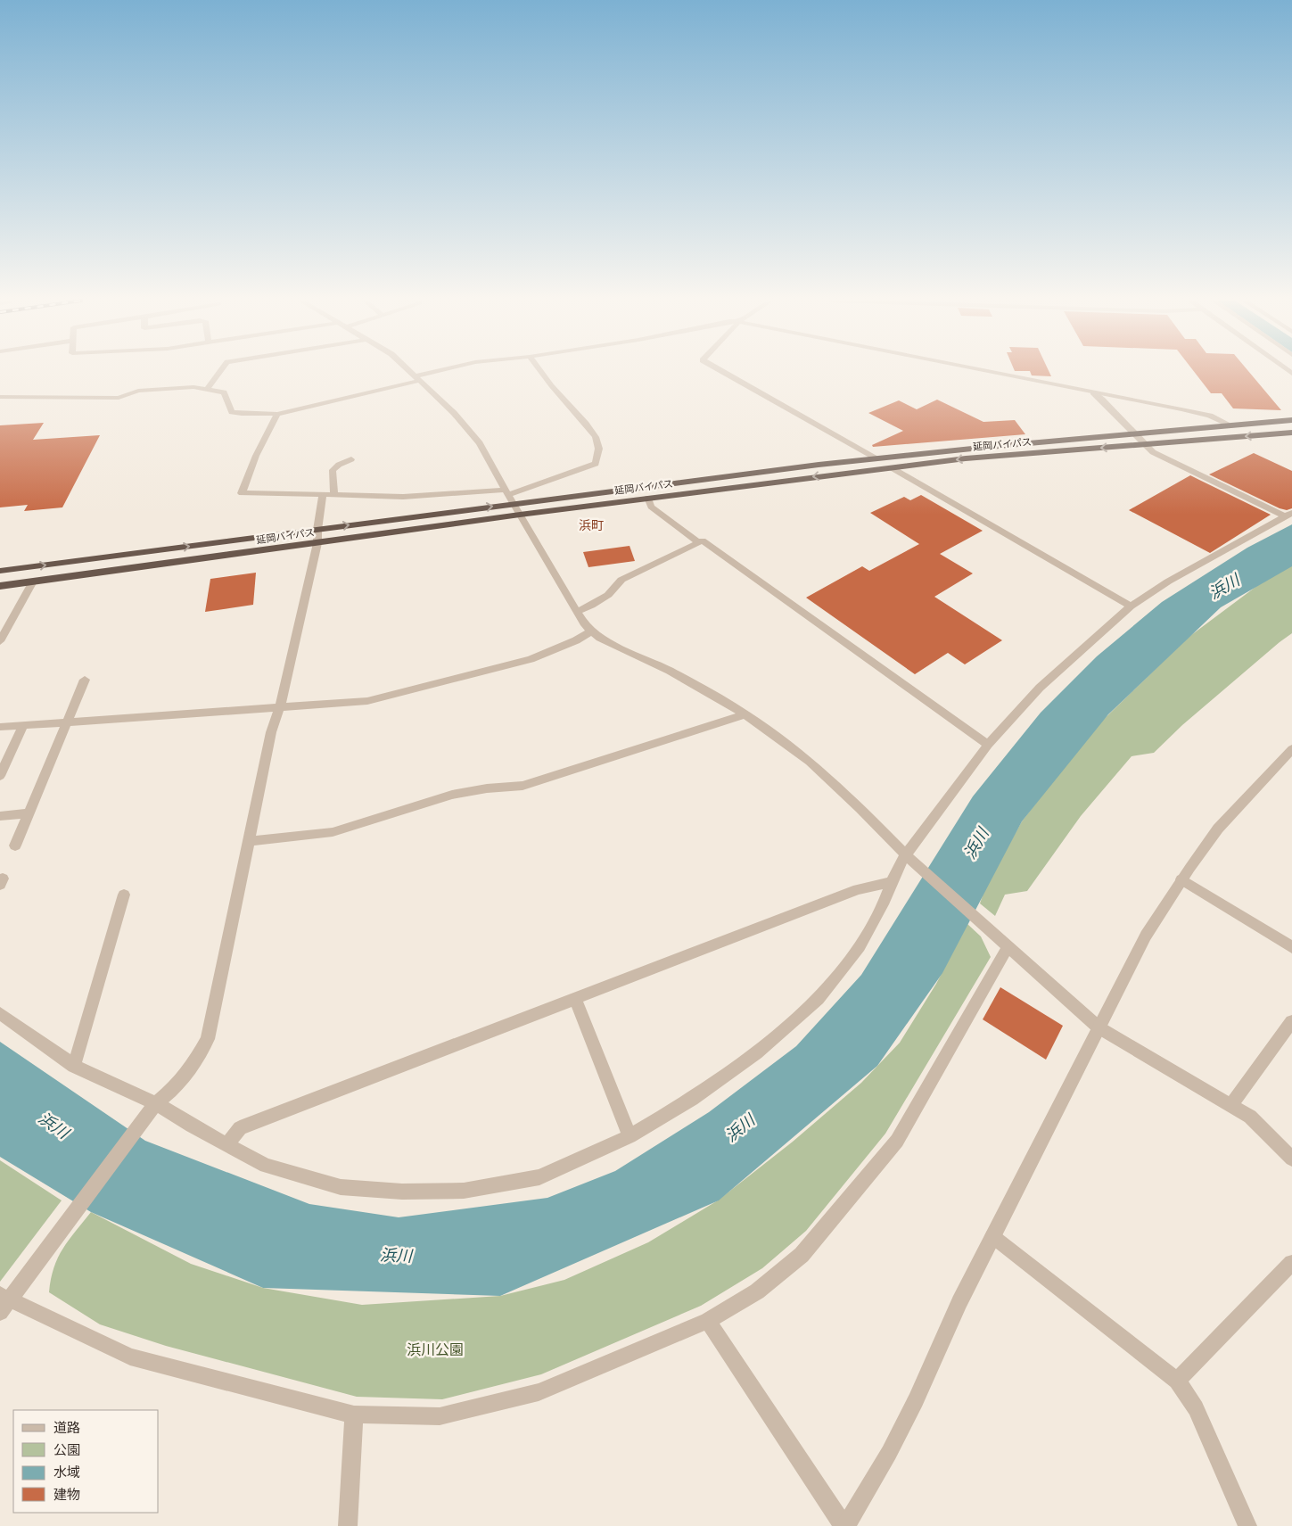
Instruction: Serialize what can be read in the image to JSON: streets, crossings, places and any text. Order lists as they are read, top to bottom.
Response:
{
  "streets": {
    "highway": ["延岡バイパス"]
  },
  "districts": ["浜町"],
  "water": ["浜川"],
  "parks": ["浜川公園"],
  "legend": [
    "道路",
    "公園",
    "水域",
    "建物"
  ]
}
